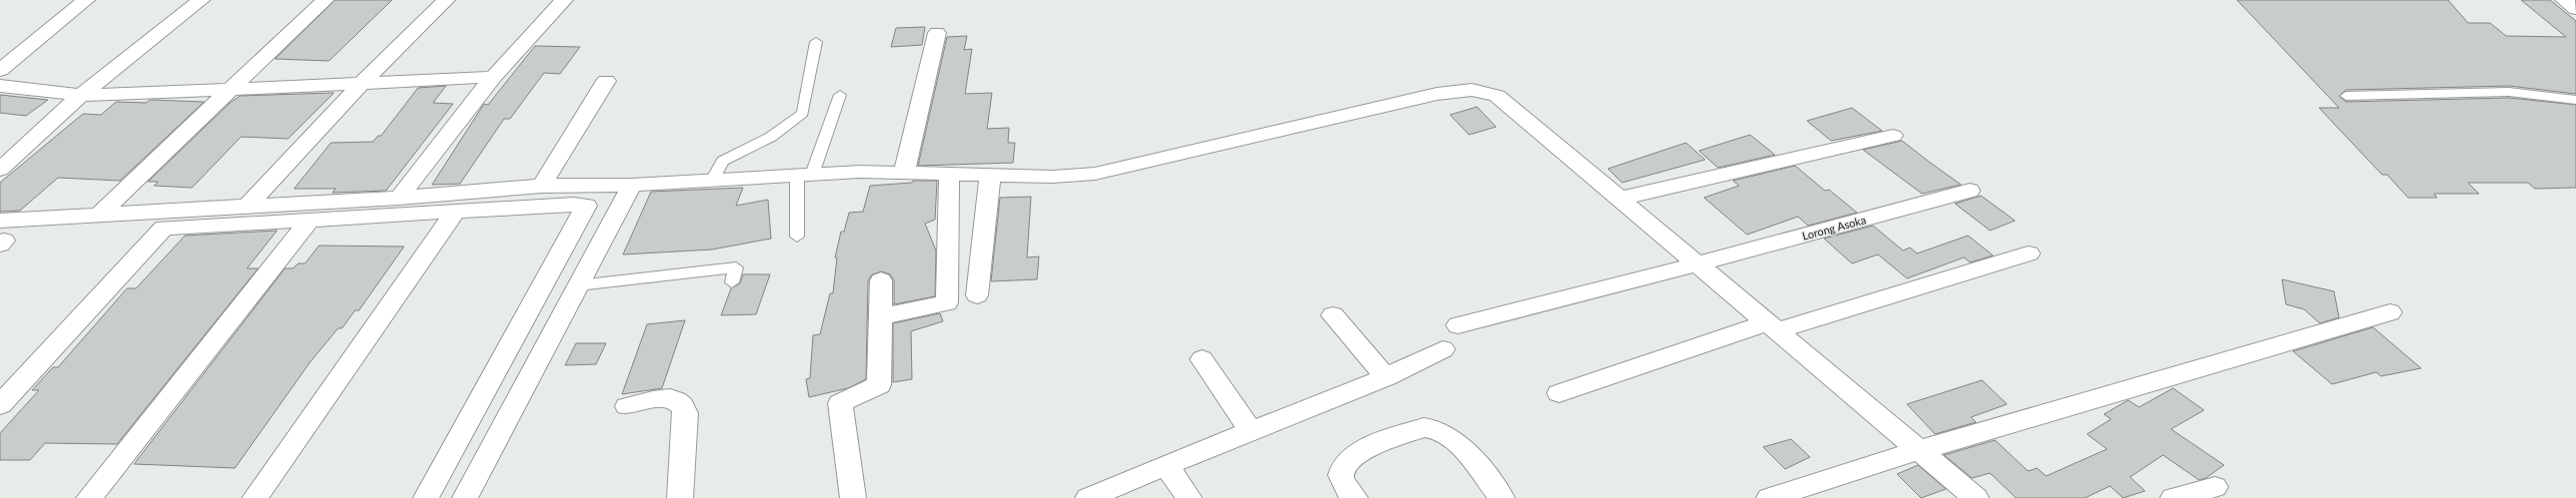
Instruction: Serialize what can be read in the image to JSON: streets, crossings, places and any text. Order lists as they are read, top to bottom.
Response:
{
  "streets": {
    "street": ["Lorong Asoka"]
  }
}
